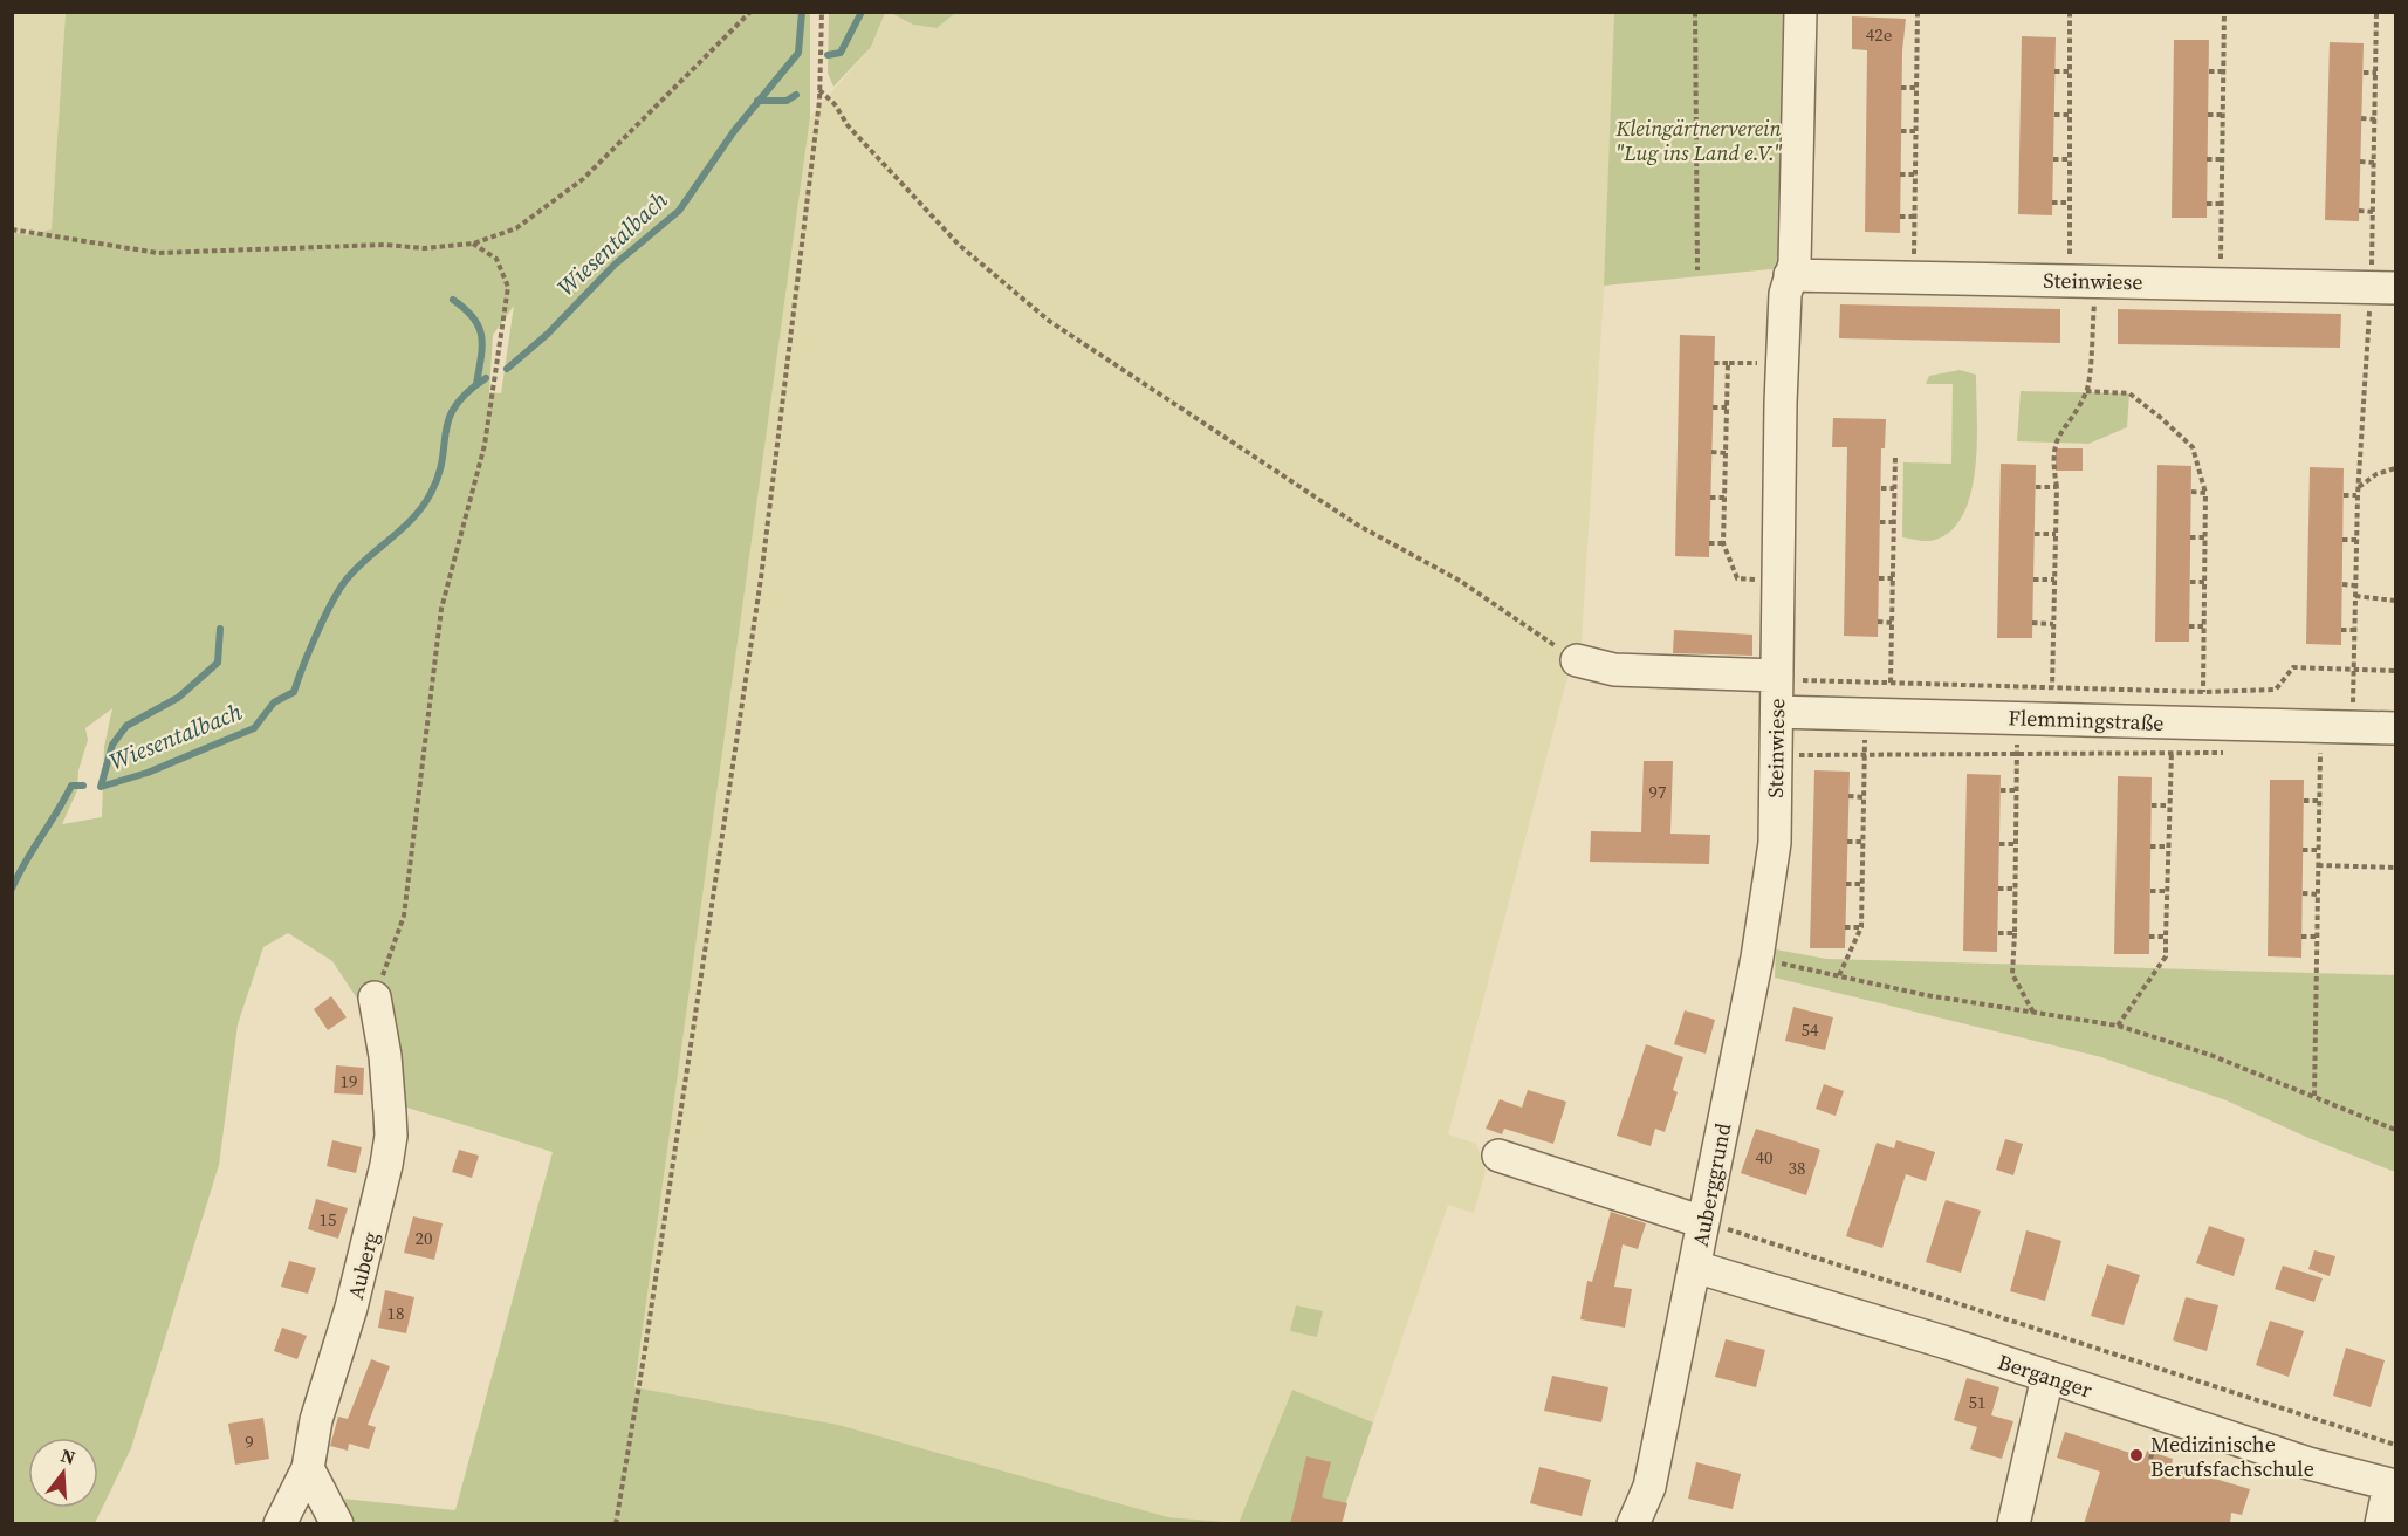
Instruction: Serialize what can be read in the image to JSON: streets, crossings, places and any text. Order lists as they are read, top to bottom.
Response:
{
  "streets": {
    "street": [
      "Steinwiese",
      "Flemmingstraße",
      "Auberggrund",
      "Auberg",
      "Berganger"
    ]
  },
  "crossings": [
    ["Steinwiese", "Flemmingstraße"],
    ["Steinwiese", "Auberggrund"],
    ["Auberggrund", "Berganger"]
  ],
  "water": ["Wiesentalbach"],
  "parks": ["Kleingärtnerverein \"Lug ins Land e.V.\""],
  "places": ["Medizinische Berufsfachschule"],
  "house_numbers": [
    "42e",
    "97",
    "54",
    "19",
    "40",
    "38",
    "15",
    "20",
    "18",
    "51",
    "9"
  ],
  "north": "top"
}
